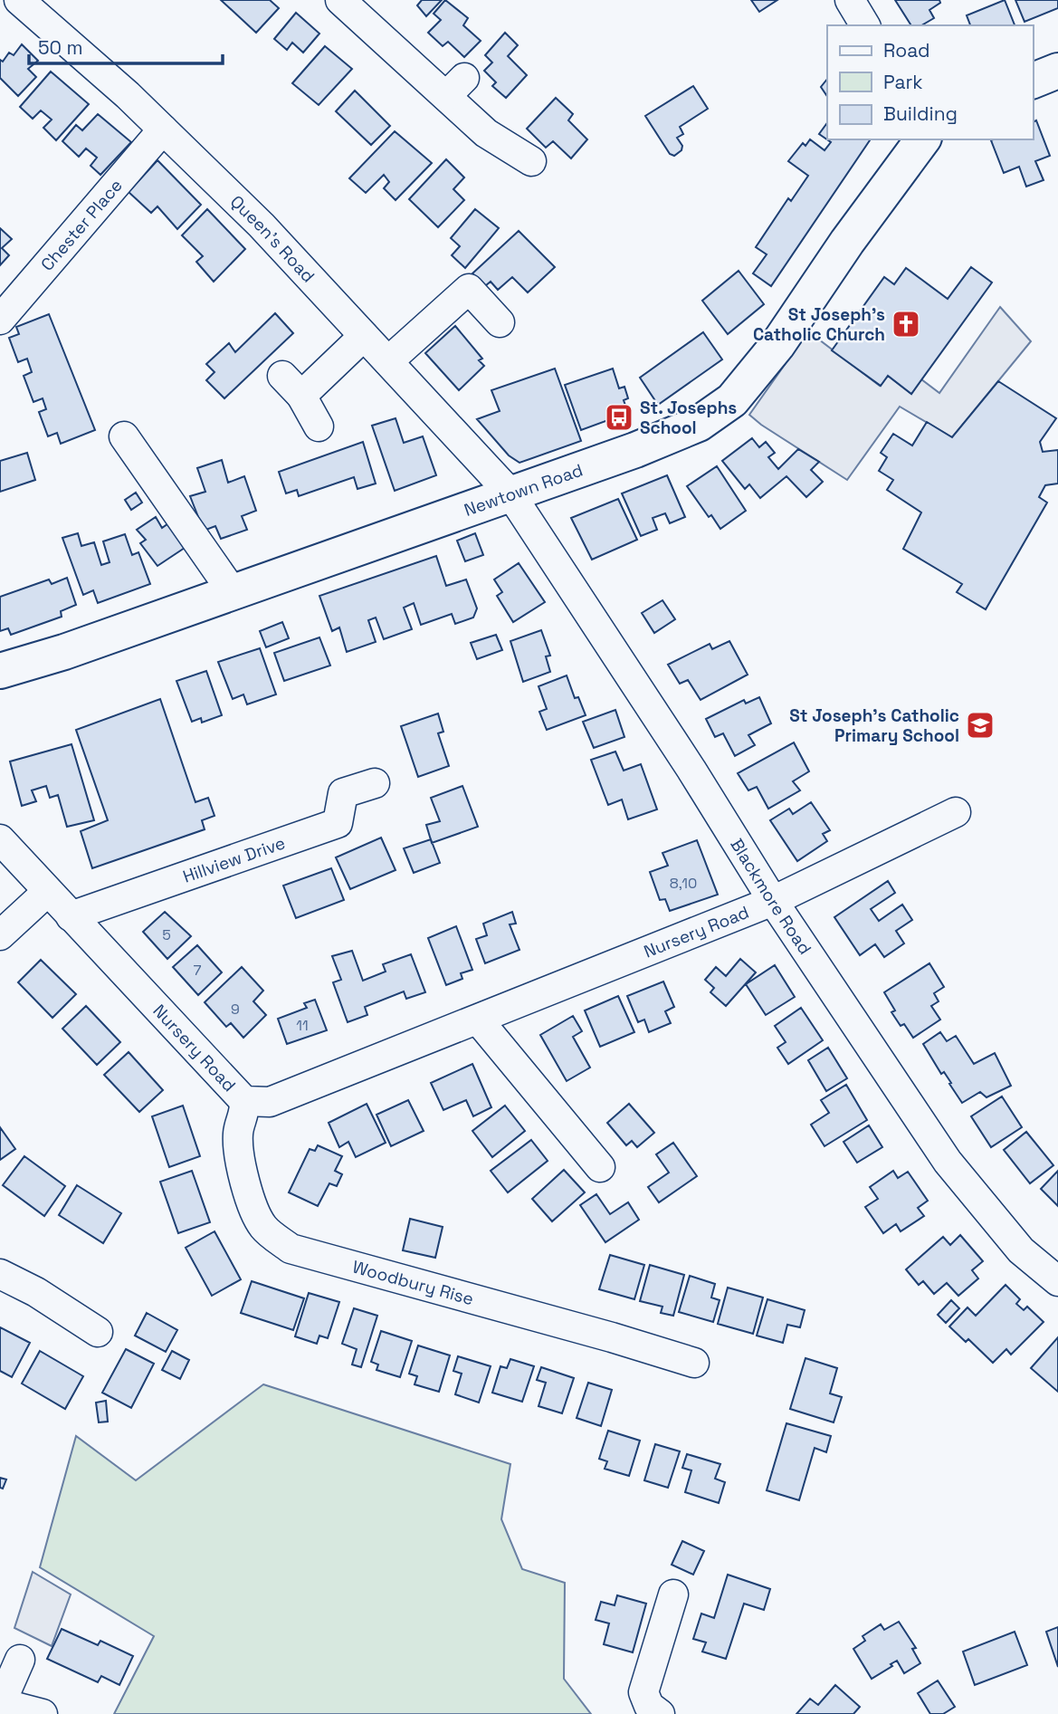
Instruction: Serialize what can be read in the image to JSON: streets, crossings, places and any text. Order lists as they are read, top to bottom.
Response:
{
  "streets": {
    "main road": ["Newtown Road"],
    "street": [
      "Chester Place",
      "Queen's Road",
      "Hillview Drive",
      "Blackmore Road",
      "Nursery Road",
      "Woodbury Rise"
    ]
  },
  "crossings": [
    ["Chester Place", "Queen's Road"],
    ["Queen's Road", "Newtown Road"],
    ["Queen's Road", "Blackmore Road"],
    ["Newtown Road", "Blackmore Road"],
    ["Hillview Drive", "Nursery Road"],
    ["Blackmore Road", "Nursery Road"],
    ["Nursery Road", "Woodbury Rise"]
  ],
  "places": {
    "church": ["St Joseph's Catholic Church"],
    "bus stop": ["St. Josephs School"],
    "school or university": ["St Joseph's Catholic Primary School"]
  },
  "house_numbers": [
    "8,10",
    "5",
    "7",
    "9",
    "11"
  ],
  "legend": ["Road", "Park", "Building"],
  "scale_bar": "50 m"
}
